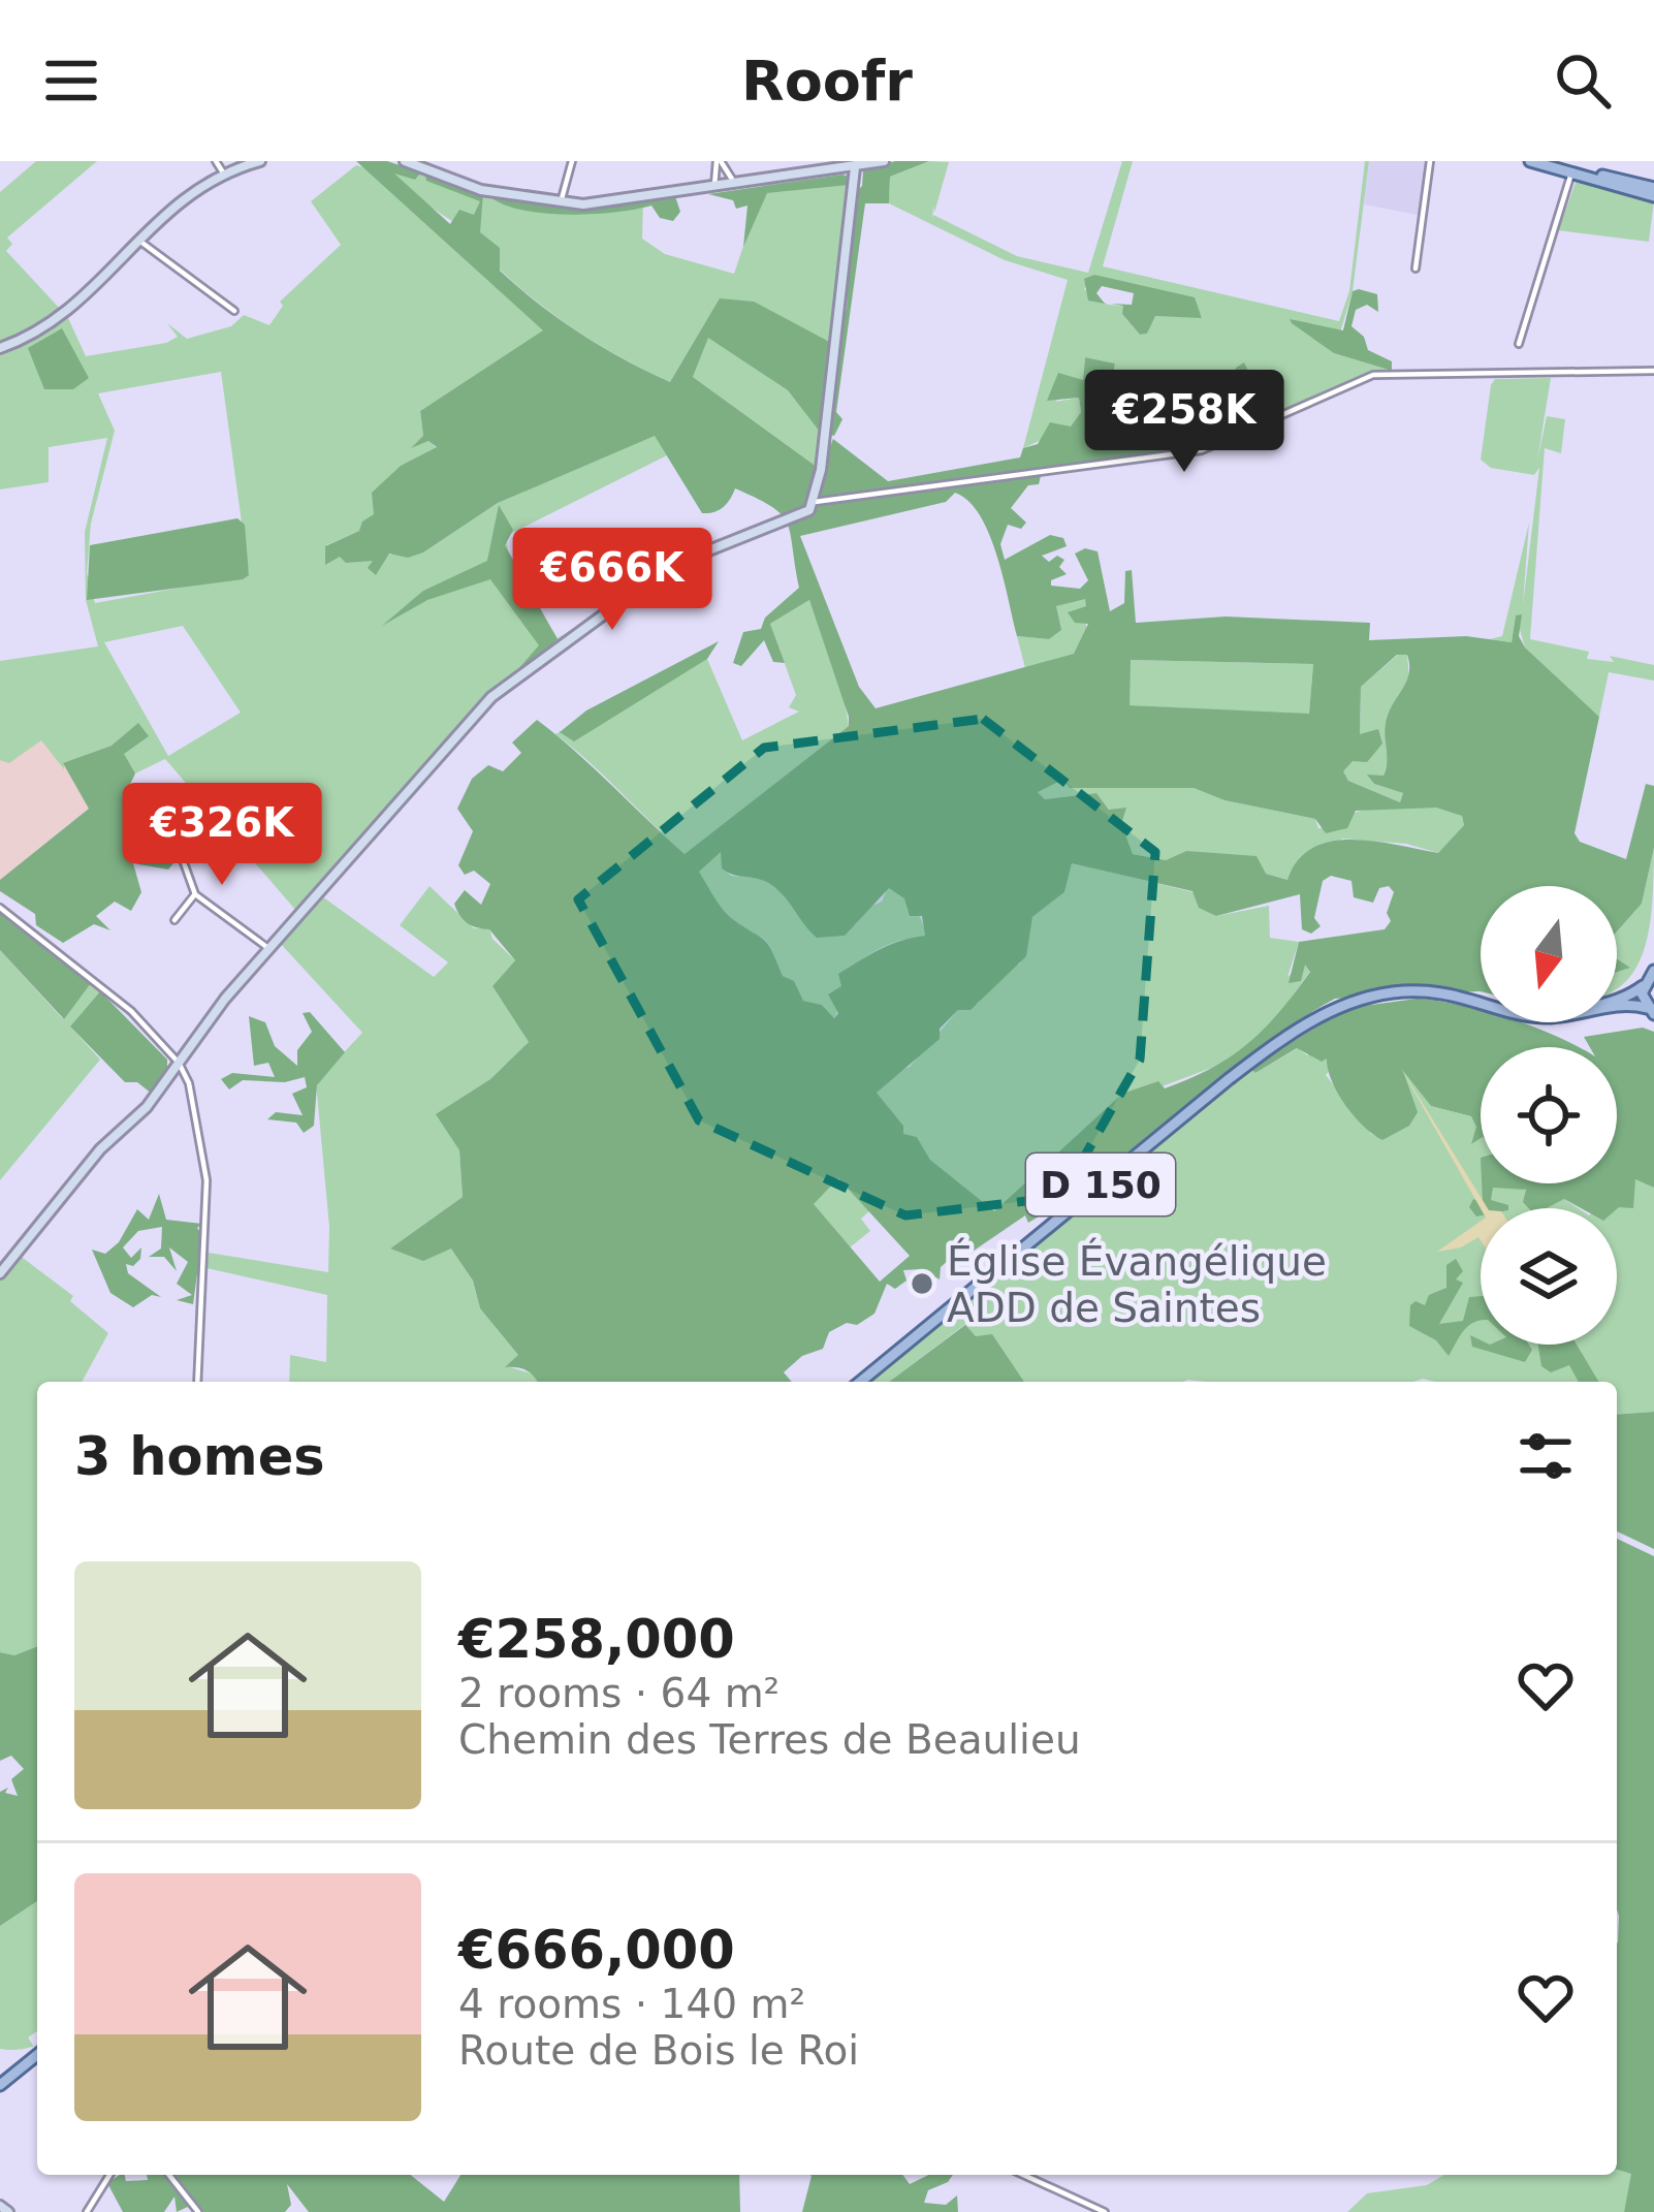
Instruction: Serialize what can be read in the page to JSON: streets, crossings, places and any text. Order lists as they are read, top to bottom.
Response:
{
  "streets": {
    "main road": ["D 150"]
  },
  "places": ["Église Évangélique ADD de Saintes"],
  "north": "bottom",
  "page": {
    "header": "Roofr",
    "price": ["€258K", "€666K", "€326K"],
    "heading": "3 homes",
    "list": [
      {
        "name": "€258,000",
        "note": "2 rooms · 64 m² · Chemin des Terres de Beaulieu"
      },
      {
        "name": "€666,000",
        "note": "4 rooms · 140 m² · Route de Bois le Roi"
      }
    ]
  }
}
